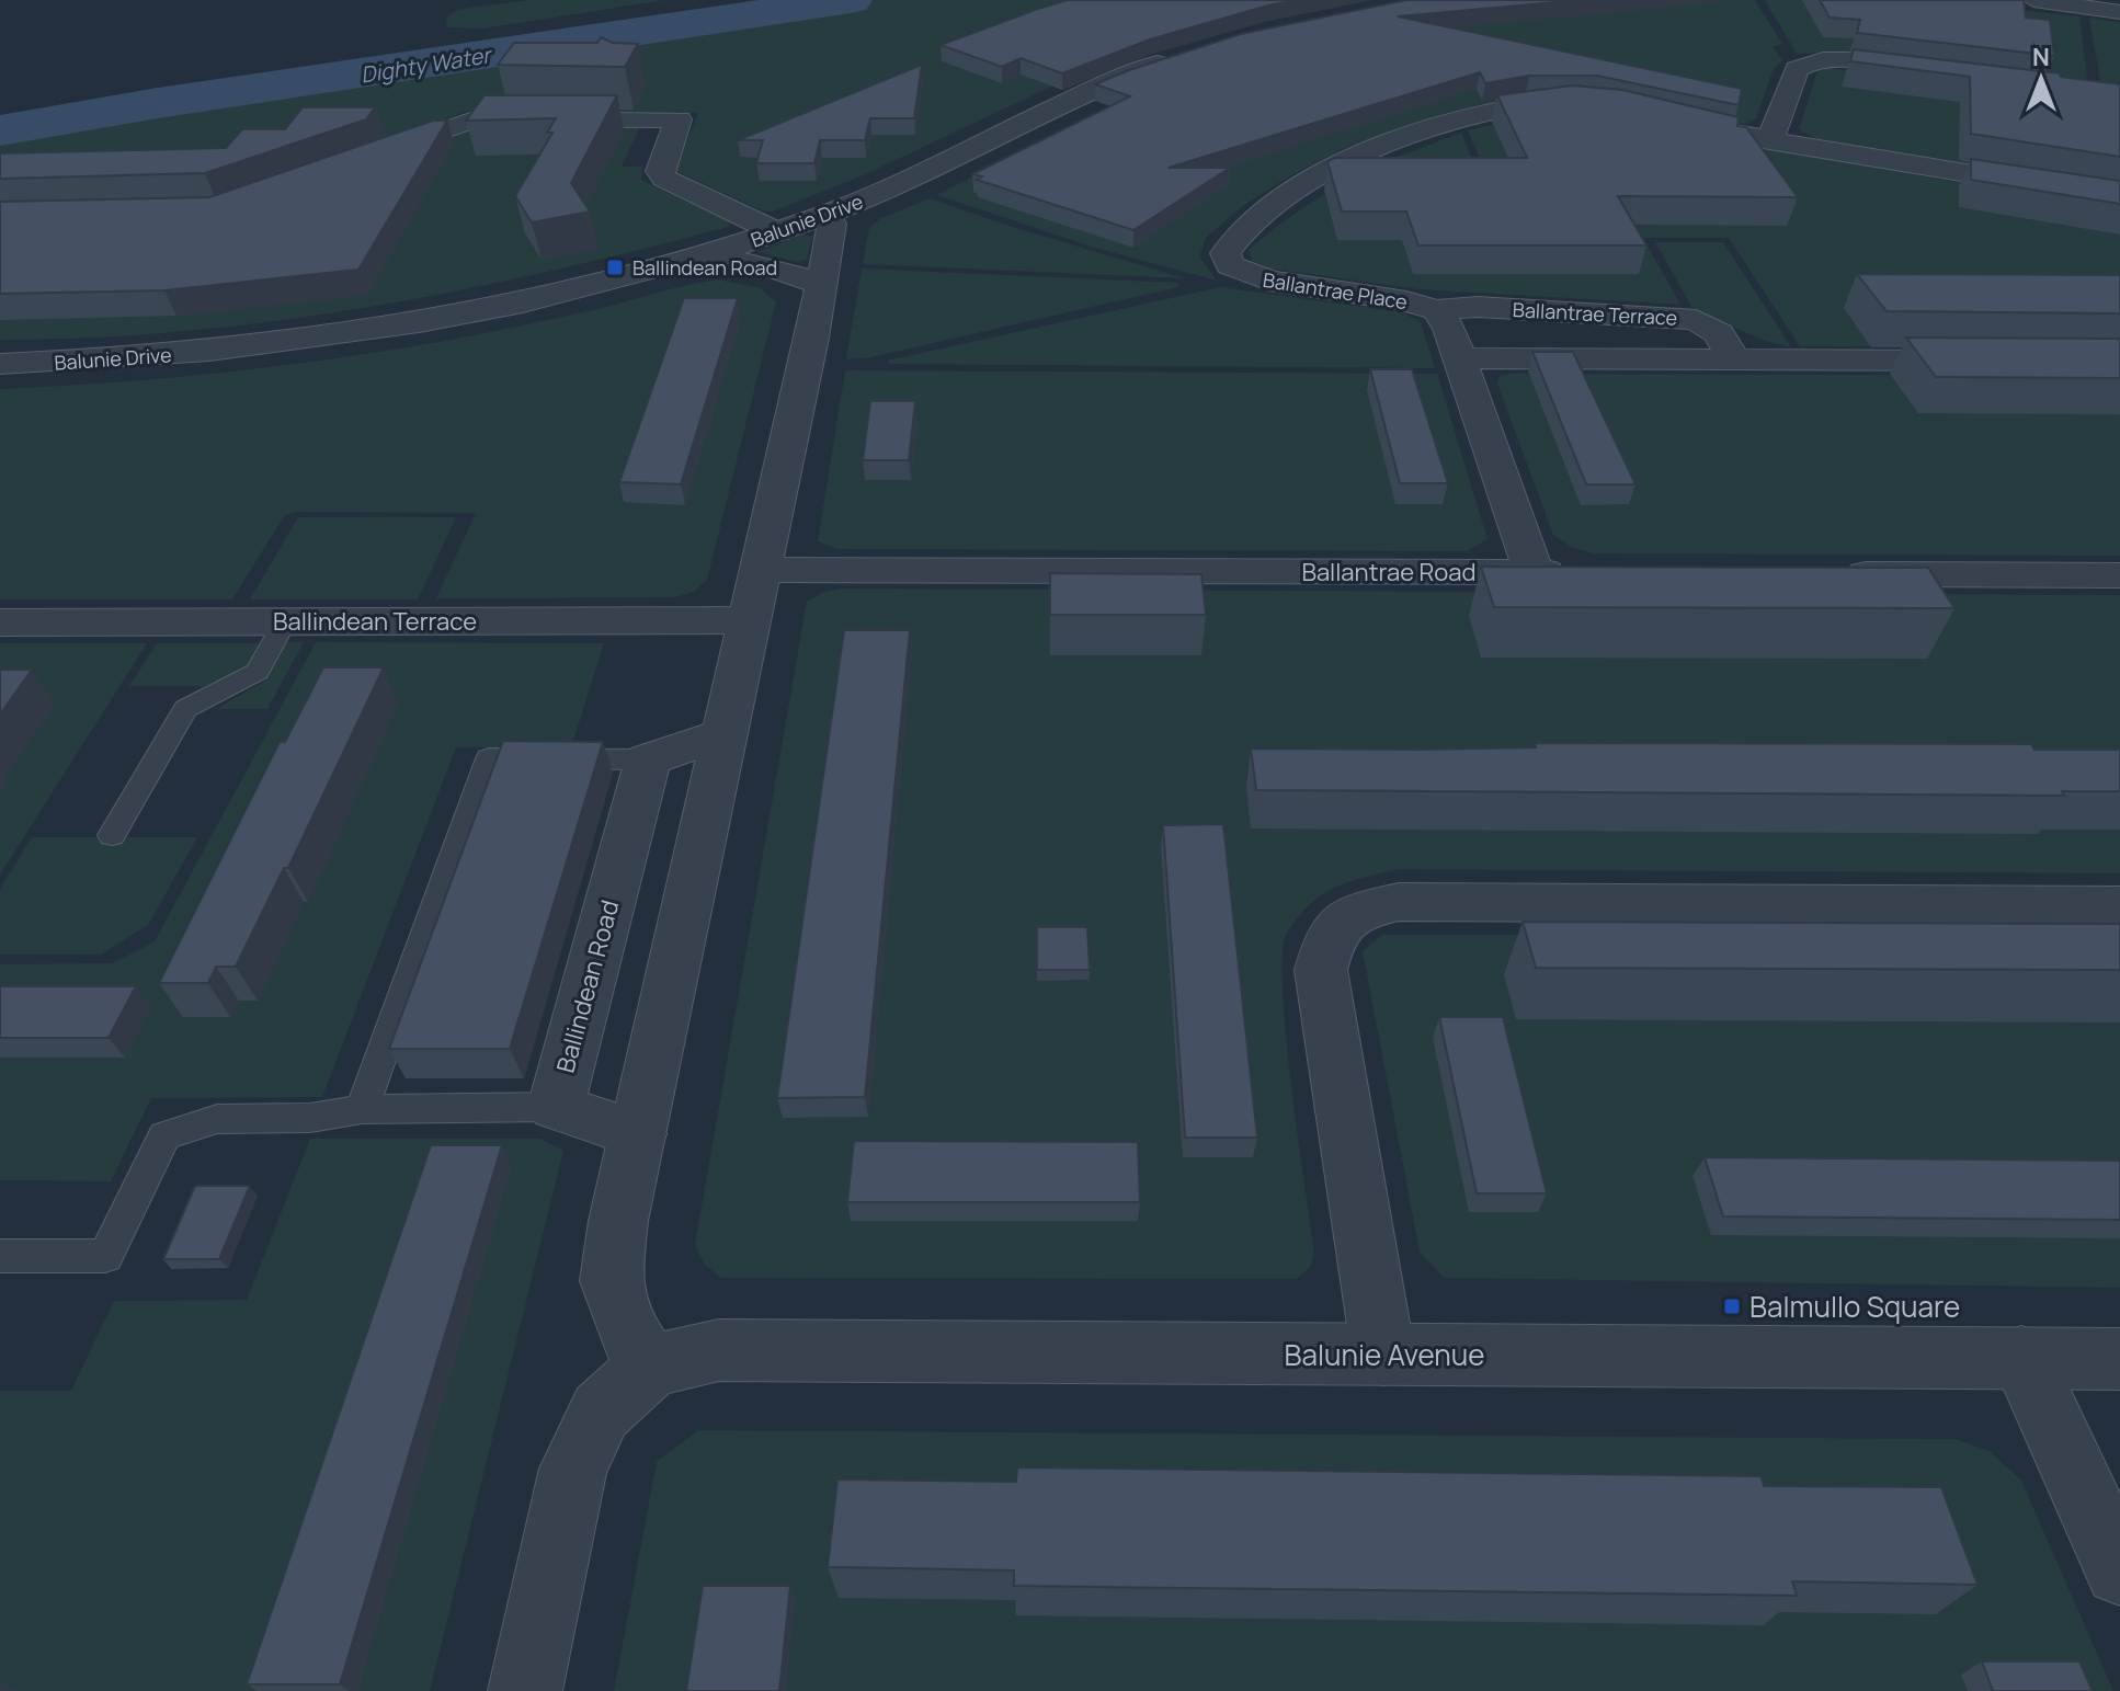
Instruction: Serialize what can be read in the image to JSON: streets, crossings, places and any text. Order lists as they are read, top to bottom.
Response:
{
  "streets": {
    "street": [
      "Balunie Drive",
      "Ballantrae Place",
      "Ballantrae Terrace",
      "Ballantrae Road",
      "Ballindean Terrace",
      "Ballindean Road",
      "Balunie Avenue"
    ]
  },
  "crossings": [
    ["Ballantrae Place", "Ballantrae Terrace"],
    ["Ballantrae Place", "Ballantrae Road"]
  ],
  "water": ["Dighty Water"],
  "places": {
    "transit": ["Ballindean Road", "Balmullo Square"]
  },
  "north": "top"
}
